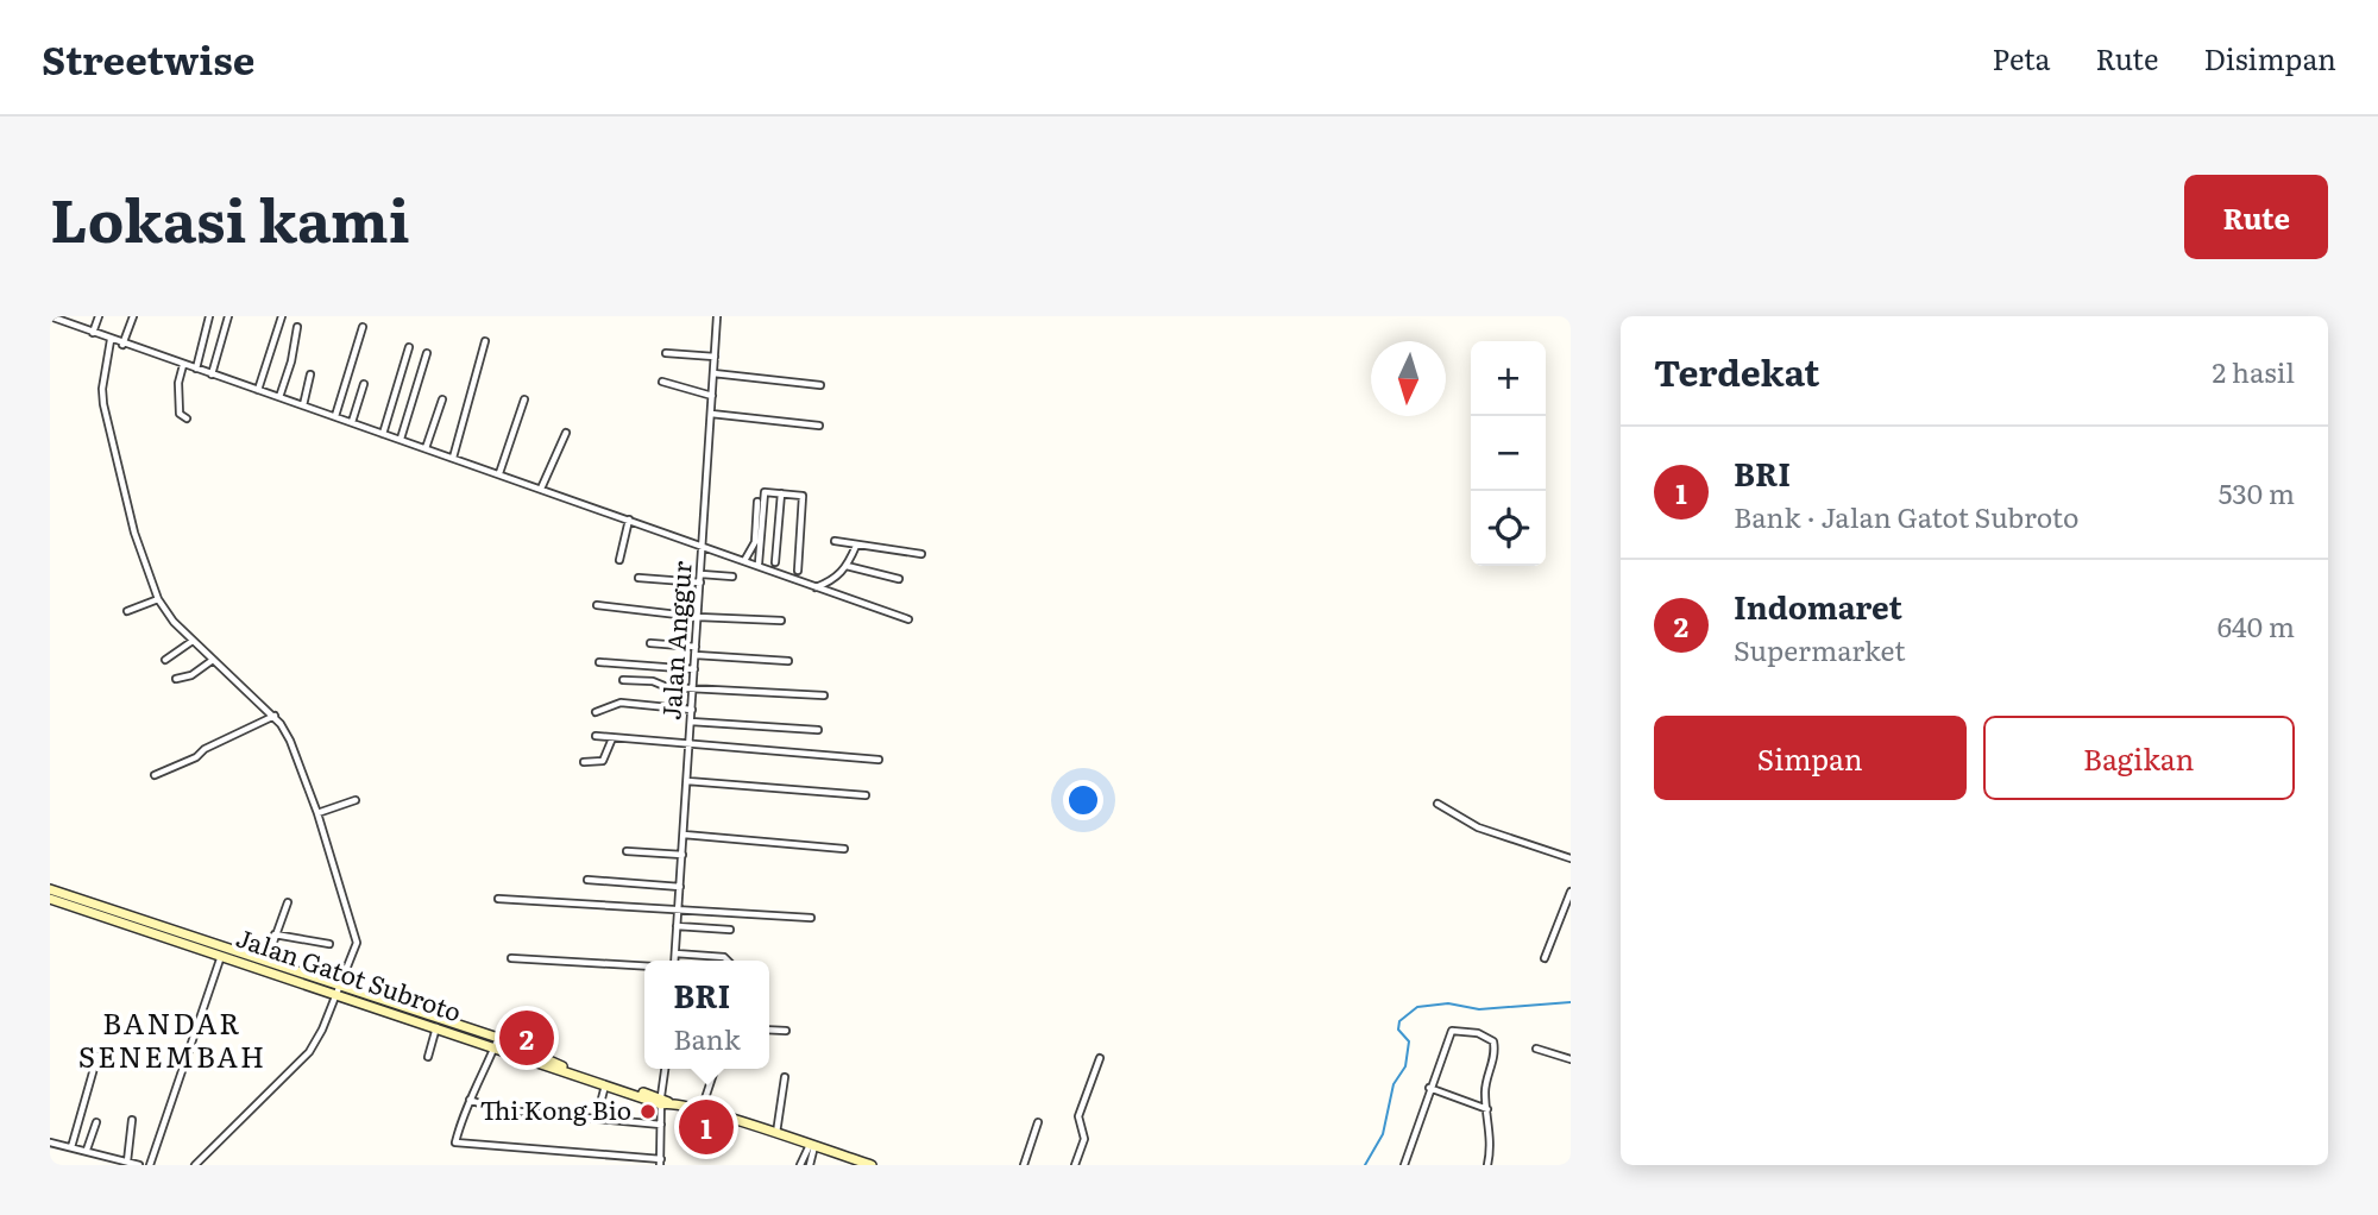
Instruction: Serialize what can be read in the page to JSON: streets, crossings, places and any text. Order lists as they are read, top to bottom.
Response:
{
  "streets": {
    "main road": ["Jalan Gatot Subroto"],
    "street": ["Jalan Anggur"]
  },
  "districts": ["BANDAR SENEMBAH"],
  "places": ["Thi Kong Bio"],
  "north": "bottom",
  "page": {
    "header": "Streetwise",
    "nav": ["Peta", "Rute", "Disimpan"],
    "title": "Lokasi kami",
    "buttons": [
      "Rute",
      ["Simpan", "Bagikan"]
    ],
    "heading": ["Terdekat", "2 hasil"],
    "map_buttons": ["+", "−"],
    "list": [
      {
        "mark": "1",
        "name": "BRI",
        "note": "Bank · Jalan Gatot Subroto",
        "value": "530 m"
      },
      {
        "mark": "2",
        "name": "Indomaret",
        "note": "Supermarket",
        "value": "640 m"
      }
    ],
    "popup": ["BRI", "Bank"],
    "pins": ["2", "1"]
  }
}
